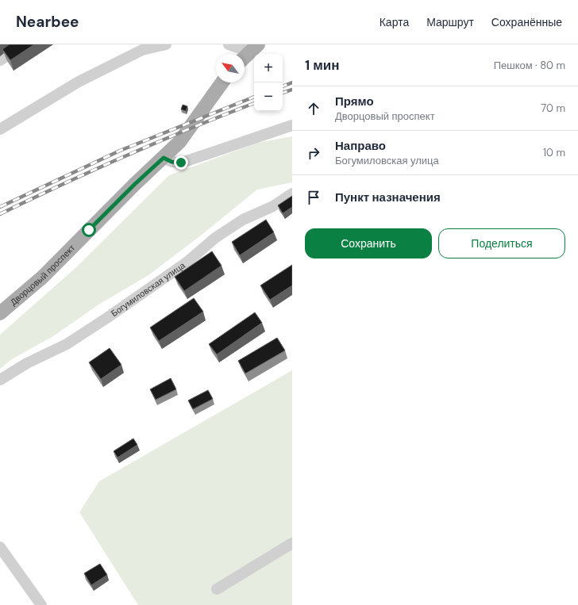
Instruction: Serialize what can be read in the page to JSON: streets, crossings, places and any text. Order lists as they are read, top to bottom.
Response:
{
  "streets": {
    "main road": ["Дворцовый проспект"],
    "street": ["Богумиловская улица"]
  },
  "north": "top left",
  "page": {
    "header": "Nearbee",
    "nav": ["Карта", "Маршрут", "Сохранённые"],
    "heading": ["1 мин", "Пешком · 80 m"],
    "map_buttons": ["+", "−"],
    "list": [
      ["Прямо", "Дворцовый проспект", "70 m"],
      ["Направо", "Богумиловская улица", "10 m"],
      "Пункт назначения"
    ],
    "buttons": ["Сохранить", "Поделиться"]
  }
}
